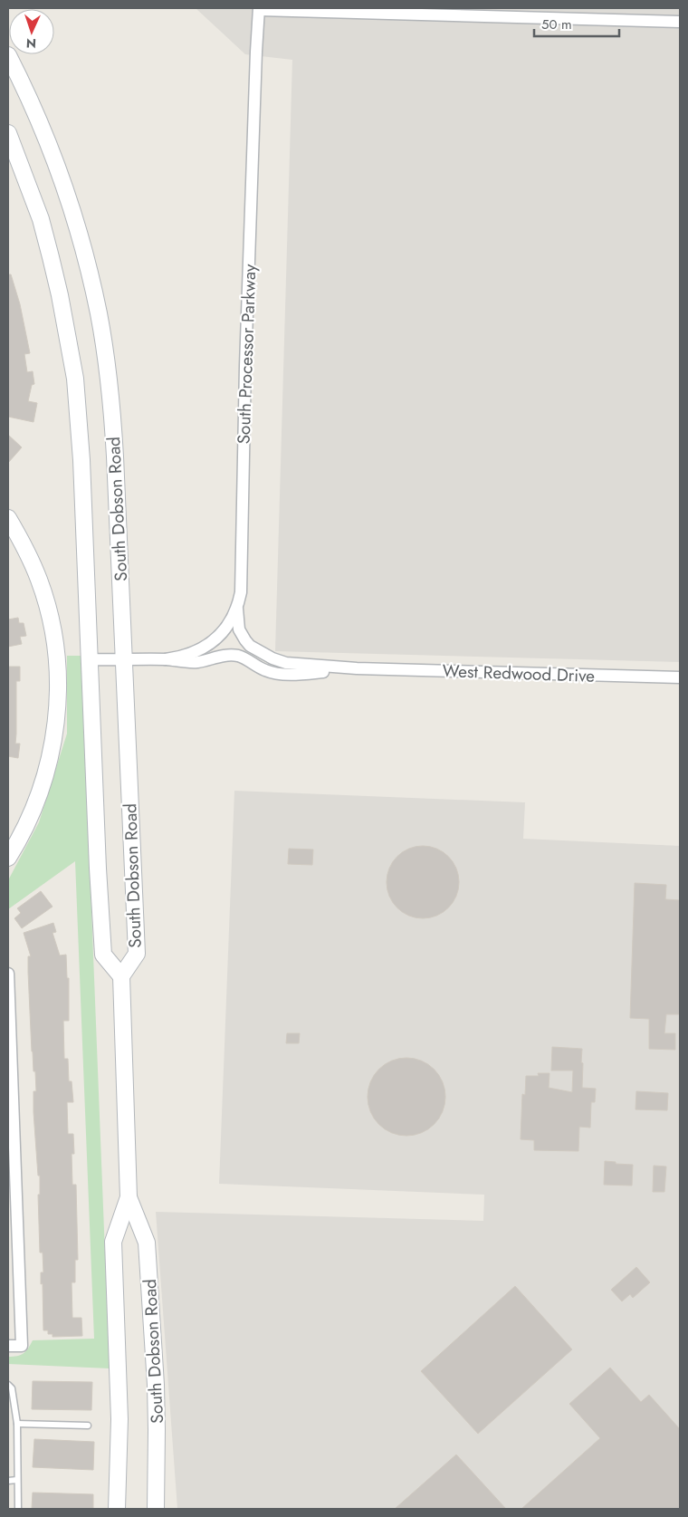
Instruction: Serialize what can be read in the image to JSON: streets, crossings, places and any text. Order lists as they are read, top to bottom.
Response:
{
  "streets": {
    "main road": ["South Dobson Road"],
    "street": ["South Processor Parkway", "West Redwood Drive"]
  },
  "crossings": [
    ["South Processor Parkway", "West Redwood Drive"],
    ["South Dobson Road", "West Redwood Drive"]
  ],
  "scale_bar": "50 m",
  "north": "bottom"
}
